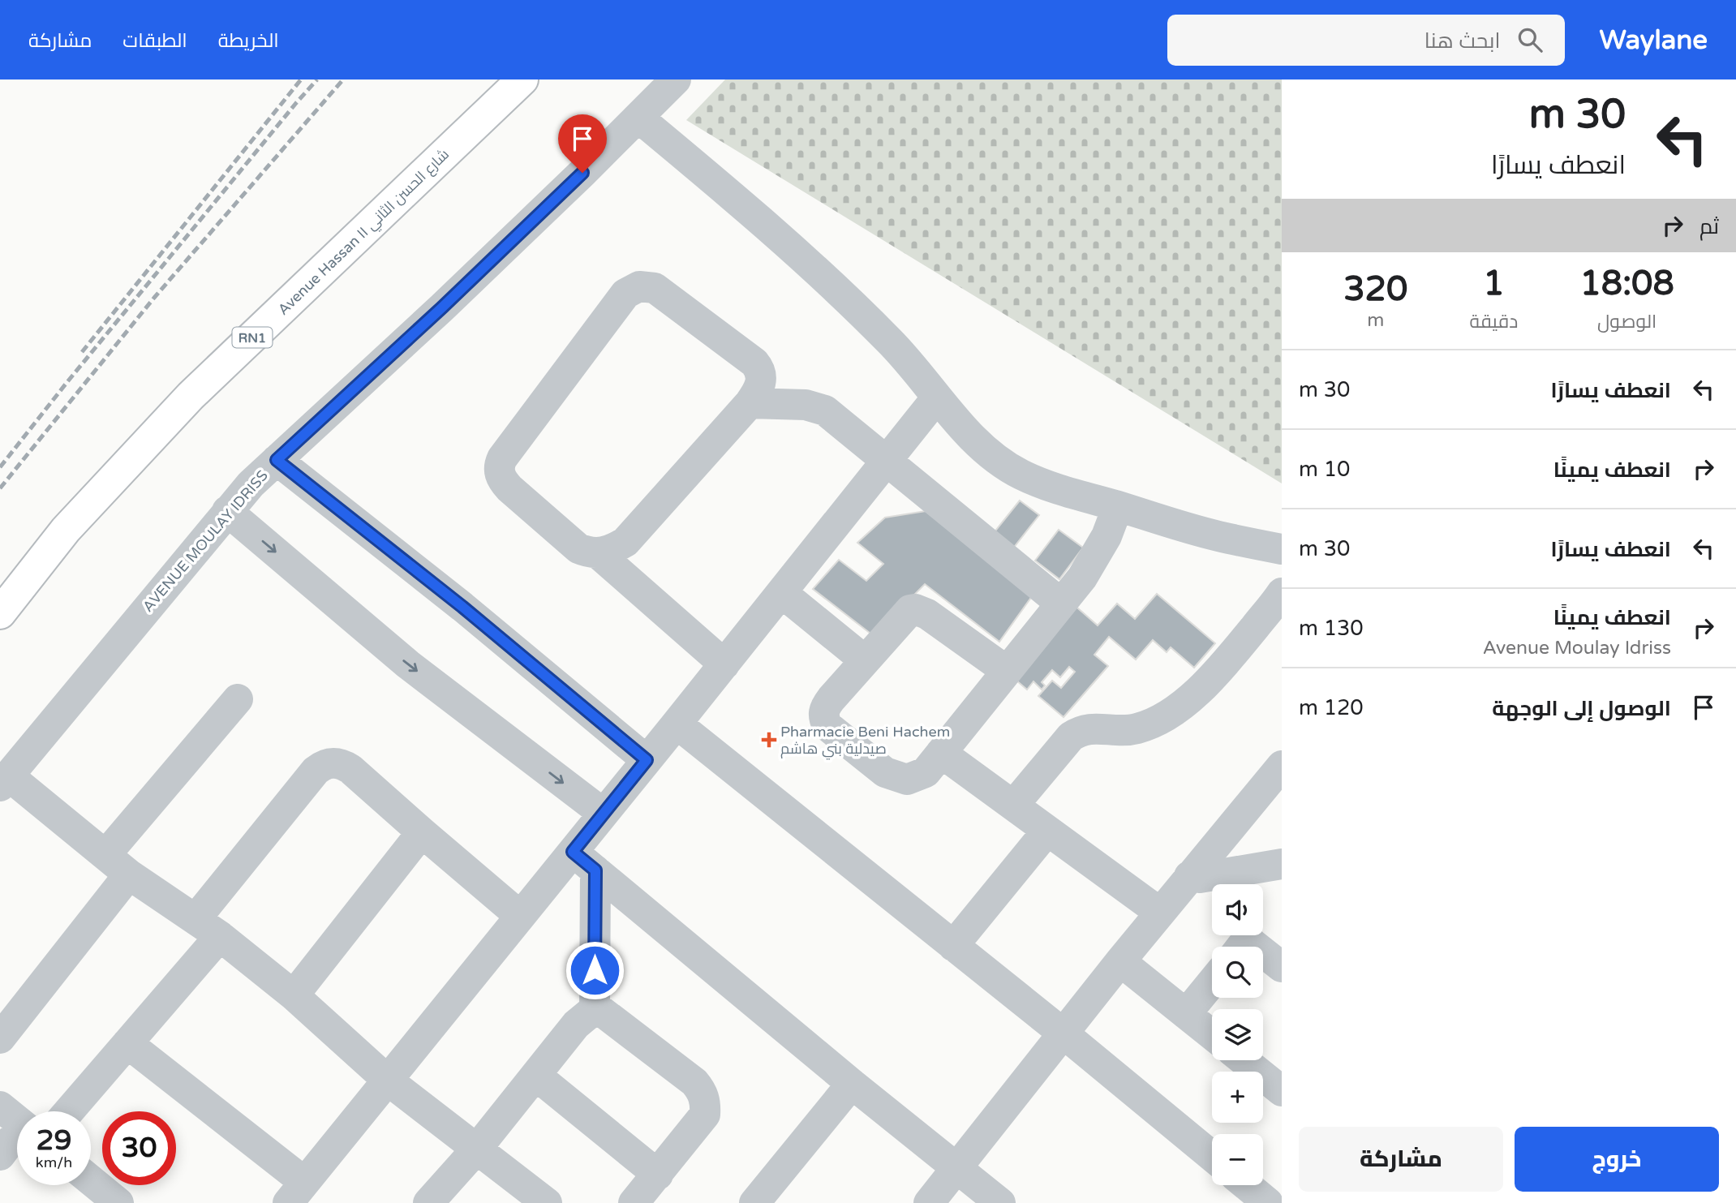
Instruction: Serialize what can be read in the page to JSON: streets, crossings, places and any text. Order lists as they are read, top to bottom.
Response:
{
  "streets": {
    "main road": ["Avenue Hassan II شارع الحسن الثاني", "RN1"],
    "street": ["AVENUE MOULAY IDRISS"]
  },
  "places": {
    "health": ["Pharmacie Beni Hachem صيدلية بني هاشم"]
  },
  "page": {
    "header": "Waylane",
    "search": "ابحث هنا",
    "nav": ["الخريطة", "الطبقات", "مشاركة"],
    "turn": ["30 m", "انعطف يسارًا"],
    "then": "ثم",
    "eta": [
      "18:08",
      "الوصول",
      "1",
      "دقيقة",
      "320",
      "m"
    ],
    "list": [
      {
        "name": "انعطف يسارًا",
        "value": "30 m"
      },
      {
        "name": "انعطف يمينًا",
        "value": "10 m"
      },
      {
        "name": "انعطف يسارًا",
        "value": "30 m"
      },
      {
        "name": "انعطف يمينًا",
        "note": "Avenue Moulay Idriss",
        "value": "130 m"
      },
      {
        "name": "الوصول إلى الوجهة",
        "value": "120 m"
      }
    ],
    "map_buttons": ["+", "−"],
    "speed": "29 km/h",
    "limit": "30",
    "buttons": ["خروج", "مشاركة"]
  }
}
